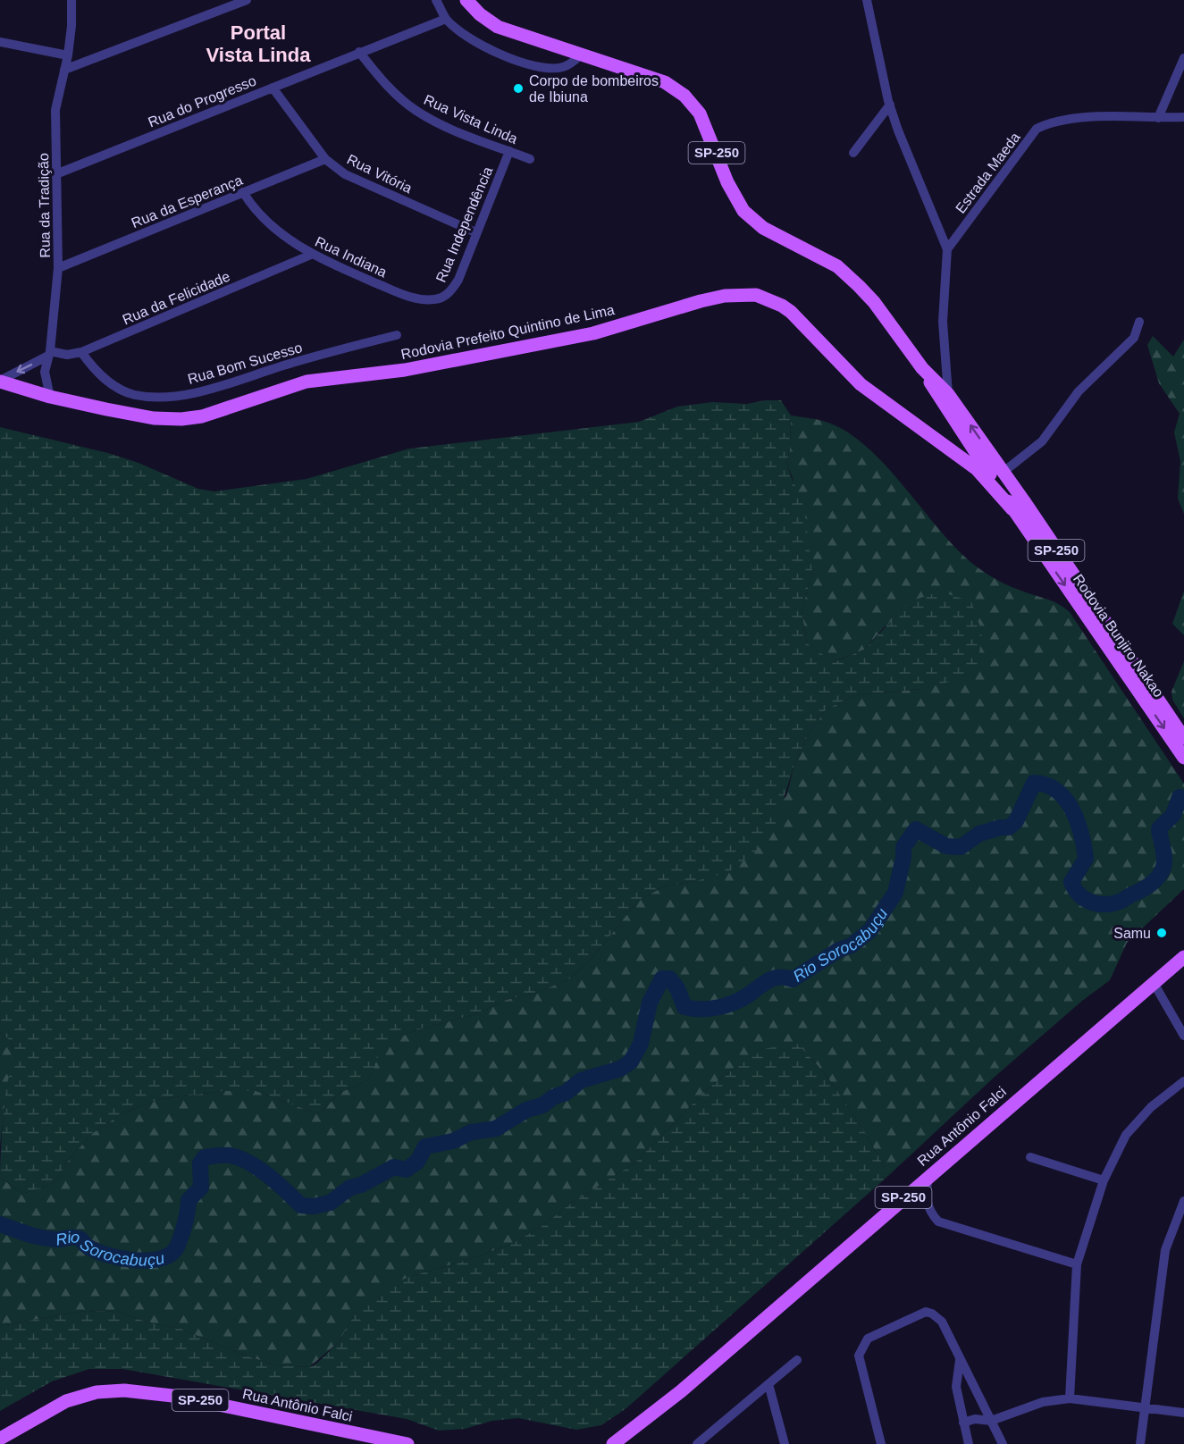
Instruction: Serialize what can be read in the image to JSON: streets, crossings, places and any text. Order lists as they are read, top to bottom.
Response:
{
  "streets": {
    "main road": [
      "SP-250",
      "Rodovia Prefeito Quintino de Lima",
      "Rodovia Bunjiro Nakao",
      "Rua Antônio Falci"
    ],
    "street": [
      "Rua do Progresso",
      "Rua Vista Linda",
      "Estrada Maeda",
      "Rua Vitória",
      "Rua da Esperança",
      "Rua da Tradição",
      "Rua Independência",
      "Rua Indiana",
      "Rua da Felicidade",
      "Rua Bom Sucesso"
    ]
  },
  "crossings": [
    ["Rua do Progresso", "Rua Vista Linda"],
    ["Rua do Progresso", "Rua Vitória"],
    ["Rua do Progresso", "Rua da Tradição"],
    ["Rua Vista Linda", "Rua Independência"],
    ["Rua Vitória", "Rua da Esperança"],
    ["Rua Vitória", "Rua Independência"],
    ["Rua da Esperança", "Rua da Tradição"],
    ["Rua da Esperança", "Rua Indiana"],
    ["Rua da Tradição", "Rua da Felicidade"],
    ["Rua da Tradição", "Rodovia Prefeito Quintino de Lima"],
    ["Rua Independência", "Rua Indiana"],
    ["Rua Indiana", "Rua da Felicidade"],
    ["Rua da Felicidade", "Rua Bom Sucesso"],
    ["Rodovia Prefeito Quintino de Lima", "Rodovia Bunjiro Nakao"]
  ],
  "districts": ["Portal Vista Linda"],
  "water": ["Rio Sorocabuçu"],
  "places": ["Corpo de bombeiros de Ibiuna", "Samu"]
}
